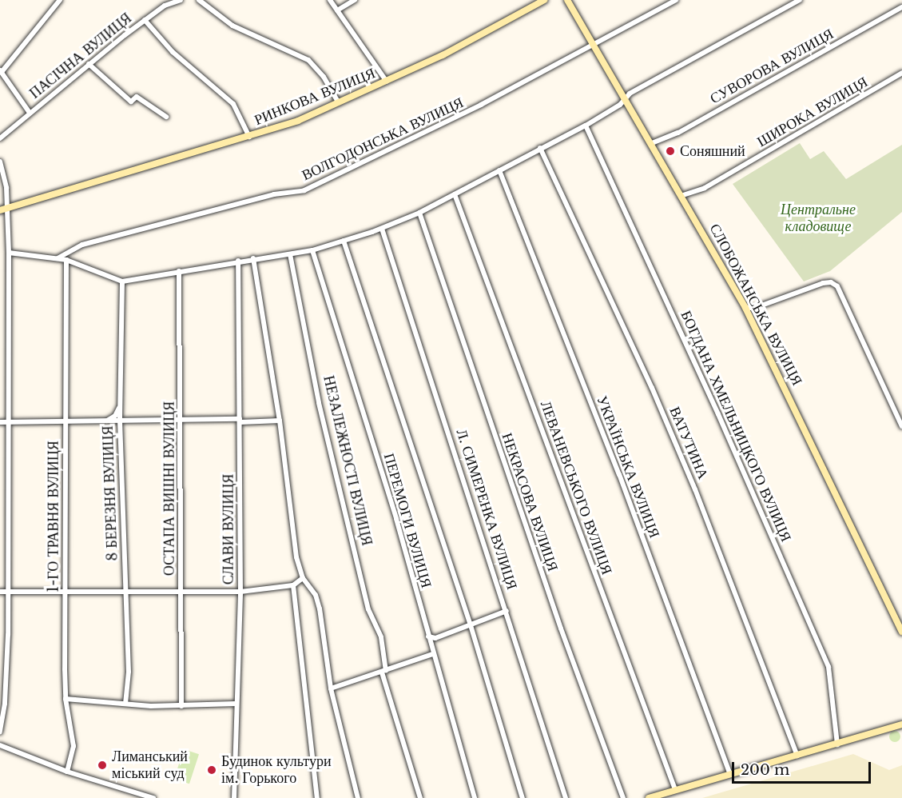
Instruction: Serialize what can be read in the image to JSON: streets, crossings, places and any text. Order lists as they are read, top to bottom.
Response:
{
  "streets": {
    "main road": ["РИНКОВА ВУЛИЦЯ", "СЛОБОЖАНСЬКА ВУЛИЦЯ"],
    "street": [
      "ПАСІЧНА ВУЛИЦЯ",
      "СУВОРОВА ВУЛИЦЯ",
      "ШИРОКА ВУЛИЦЯ",
      "ВОЛГОДОНСЬКА ВУЛИЦЯ",
      "БОГДАНА ХМЕЛЬНИЦКОГО ВУЛИЦЯ",
      "ВАТУТИНА",
      "НЕЗАЛЕЖНОСТІ ВУЛИЦЯ",
      "УКРАЇНСЬКА ВУЛИЦЯ",
      "ЛЕВАНЕВСЬКОГО ВУЛИЦЯ",
      "ОСТАПА ВИШНІ ВУЛИЦЯ",
      "8 БЕРЕЗНЯ ВУЛИЦЯ",
      "НЕКРАСОВА ВУЛИЦЯ",
      "Л. СИМЕРЕНКА ВУЛИЦЯ",
      "1-ГО ТРАВНЯ ВУЛИЦЯ",
      "ПЕРЕМОГИ ВУЛИЦЯ",
      "СЛАВИ ВУЛИЦЯ"
    ]
  },
  "crossings": [
    ["СУВОРОВА ВУЛИЦЯ", "СЛОБОЖАНСЬКА ВУЛИЦЯ"],
    ["ШИРОКА ВУЛИЦЯ", "СЛОБОЖАНСЬКА ВУЛИЦЯ"],
    ["ВОЛГОДОНСЬКА ВУЛИЦЯ", "СЛОБОЖАНСЬКА ВУЛИЦЯ"]
  ],
  "parks": ["Центральне кладовище"],
  "places": ["Соняшний", "Лиманський міський суд", "Будинок культури ім. Горького"],
  "scale_bar": "200 m"
}
